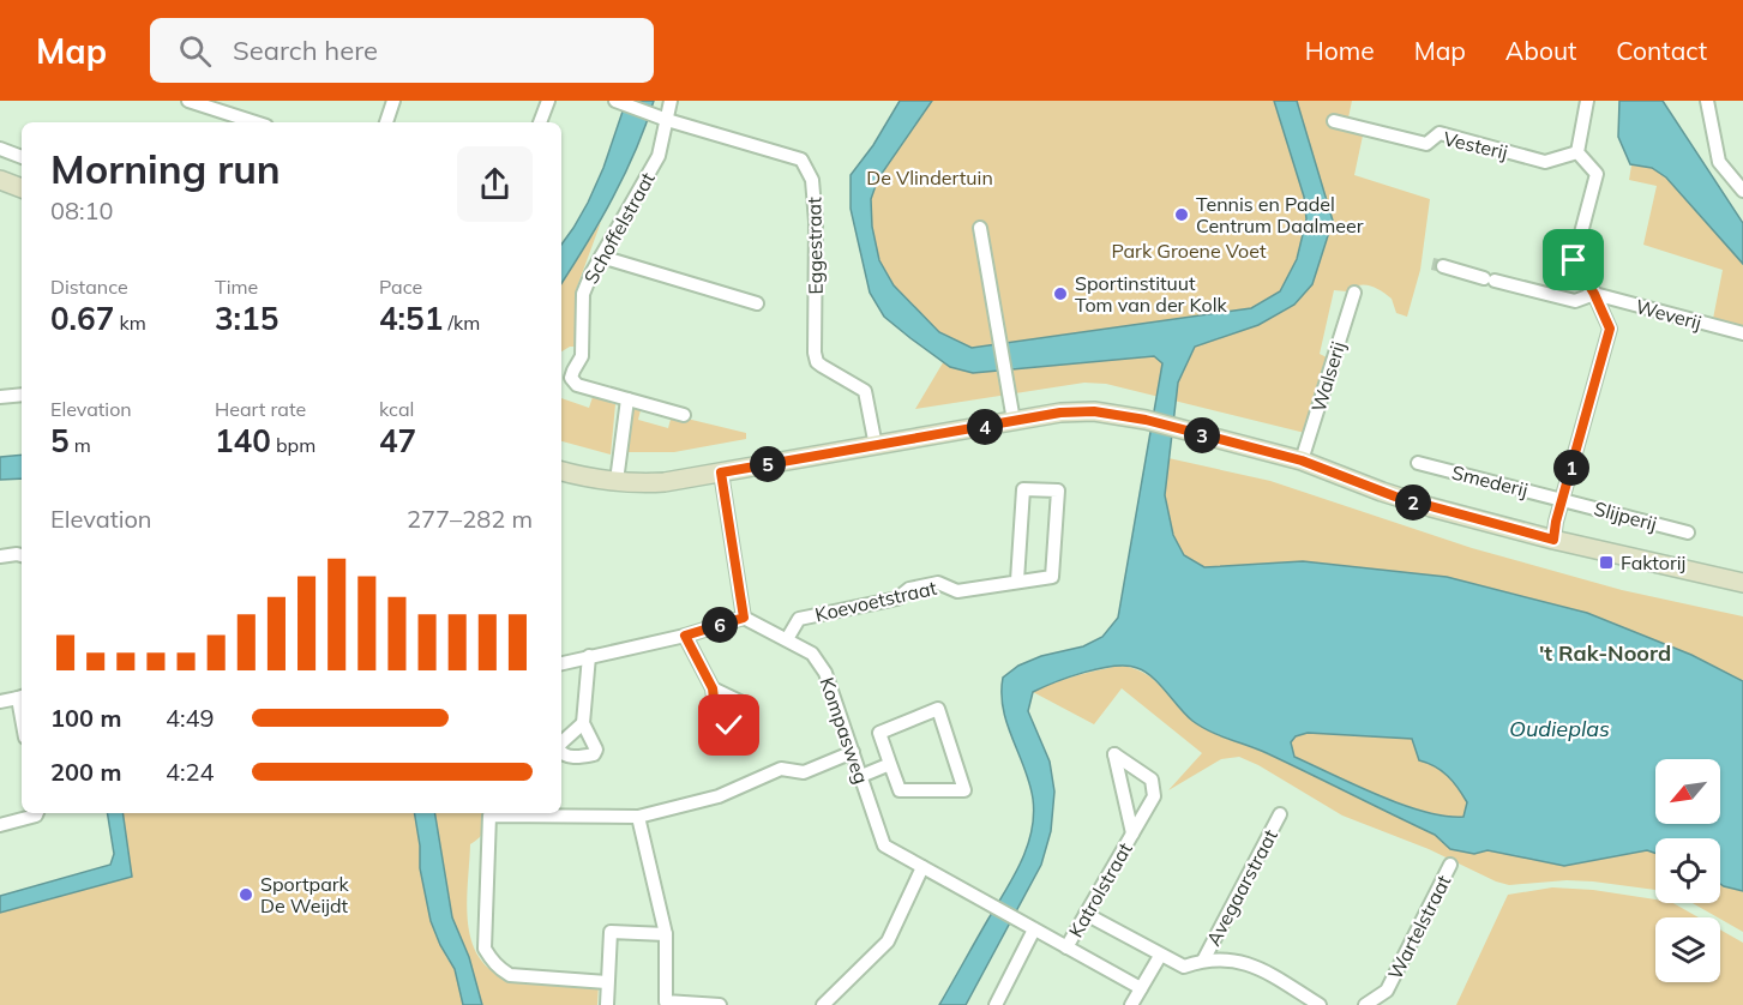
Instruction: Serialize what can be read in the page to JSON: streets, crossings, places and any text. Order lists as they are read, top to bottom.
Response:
{
  "streets": {
    "street": [
      "Vesterij",
      "Schoffelstraat",
      "Eggestraat",
      "Weverij",
      "Walserij",
      "Smederij",
      "Slijperij",
      "Koevoetstraat",
      "Kompasweg",
      "Avegaarstraat",
      "Katrolstraat",
      "Wartelstraat"
    ]
  },
  "crossings": [
    ["Schoffelstraat", "Eggestraat"],
    ["Smederij", "Slijperij"],
    ["Koevoetstraat", "Kompasweg"]
  ],
  "districts": ["'t Rak-Noord"],
  "water": ["Oudieplas"],
  "parks": ["De Vlindertuin", "Park Groene Voet"],
  "places": {
    "other": ["Tennis en Padel Centrum Daalmeer", "Sportinstituut Tom van der Kolk", "Sportpark De Weijdt"],
    "transit": ["Faktorij"]
  },
  "north": "bottom left",
  "page": {
    "header": "Map",
    "search": "Search here",
    "nav": [
      "Home",
      "Map",
      "About",
      "Contact"
    ],
    "heading": ["Morning run", "08:10"],
    "stats": [
      ["Distance", "0.67 km"],
      ["Time", "3:15"],
      ["Pace", "4:51 /km"],
      ["Elevation", "5 m"],
      ["Heart rate", "140 bpm"],
      ["kcal", "47"]
    ],
    "pins": [
      "4",
      "3",
      "5",
      "1",
      "2",
      "6"
    ],
    "chart": ["Elevation", "277–282 m"],
    "list": [
      {
        "name": "100 m",
        "note": "4:49"
      },
      {
        "name": "200 m",
        "note": "4:24"
      }
    ]
  }
}
